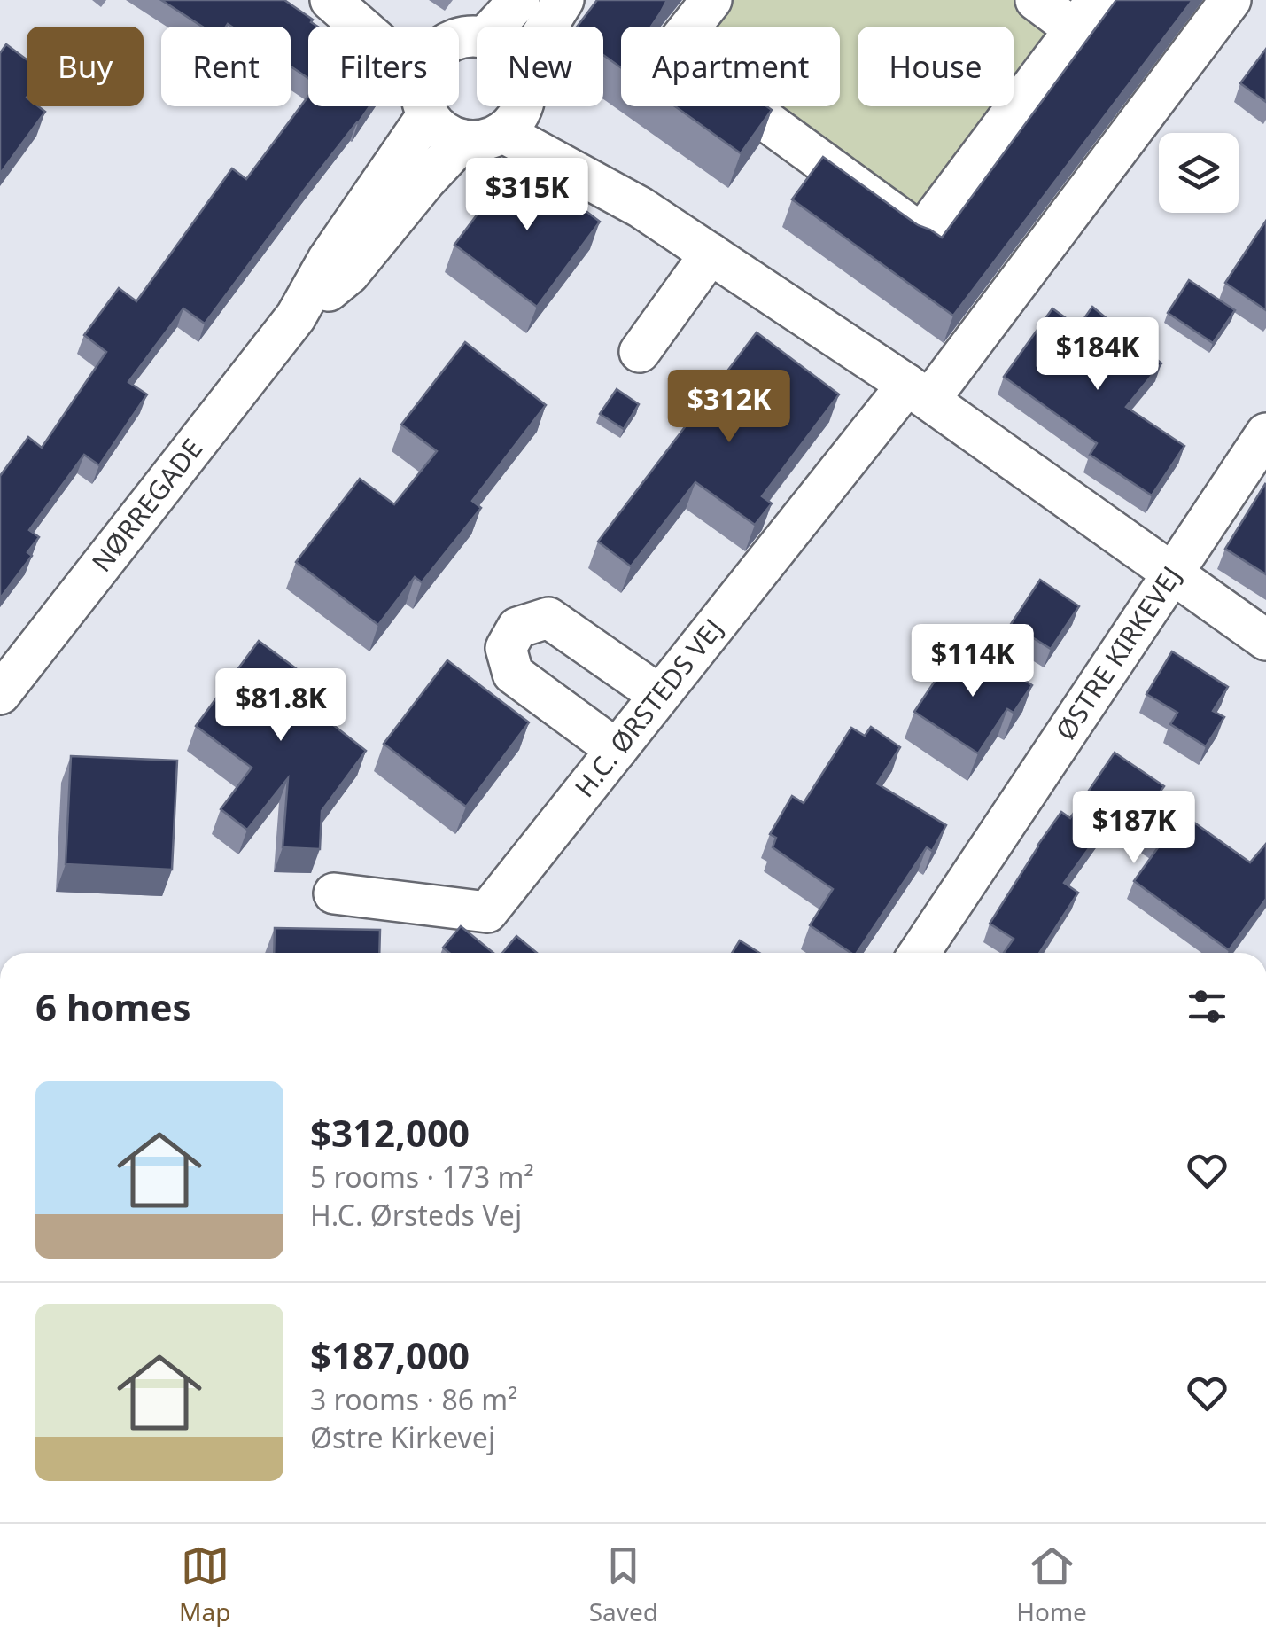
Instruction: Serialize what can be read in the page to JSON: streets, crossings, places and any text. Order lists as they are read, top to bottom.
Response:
{
  "streets": {
    "street": ["NØRREGADE", "ØSTRE KIRKEVEJ", "H.C. ØRSTEDS VEJ"]
  },
  "page": {
    "chip": [
      "Buy",
      "Rent",
      "Filters",
      "New",
      "Apartment",
      "House"
    ],
    "price": [
      "$315K",
      "$184K",
      "$312K",
      "$114K",
      "$81.8K",
      "$187K"
    ],
    "heading": "6 homes",
    "list": [
      {
        "name": "$312,000",
        "note": "5 rooms · 173 m² · H.C. Ørsteds Vej"
      },
      {
        "name": "$187,000",
        "note": "3 rooms · 86 m² · Østre Kirkevej"
      }
    ],
    "tabs": ["Map", "Saved", "Home"]
  }
}
